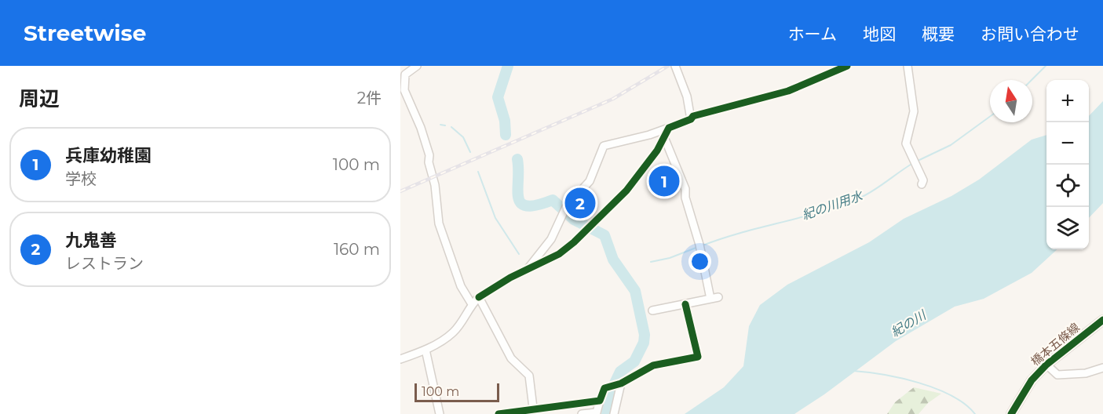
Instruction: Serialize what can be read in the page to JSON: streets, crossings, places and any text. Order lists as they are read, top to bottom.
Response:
{
  "streets": {
    "main road": ["橋本五條線"]
  },
  "water": ["紀の川用水", "紀の川"],
  "scale_bar": "100 m",
  "north": "top",
  "page": {
    "header": "Streetwise",
    "nav": [
      "ホーム",
      "地図",
      "概要",
      "お問い合わせ"
    ],
    "heading": ["周辺", "2件"],
    "map_buttons": ["+", "−"],
    "list": [
      {
        "mark": "1",
        "name": "兵庫幼稚園",
        "note": "学校",
        "value": "100 m"
      },
      {
        "mark": "2",
        "name": "九鬼善",
        "note": "レストラン",
        "value": "160 m"
      }
    ],
    "pins": ["1", "2"],
    "scale": "100 m"
  }
}
